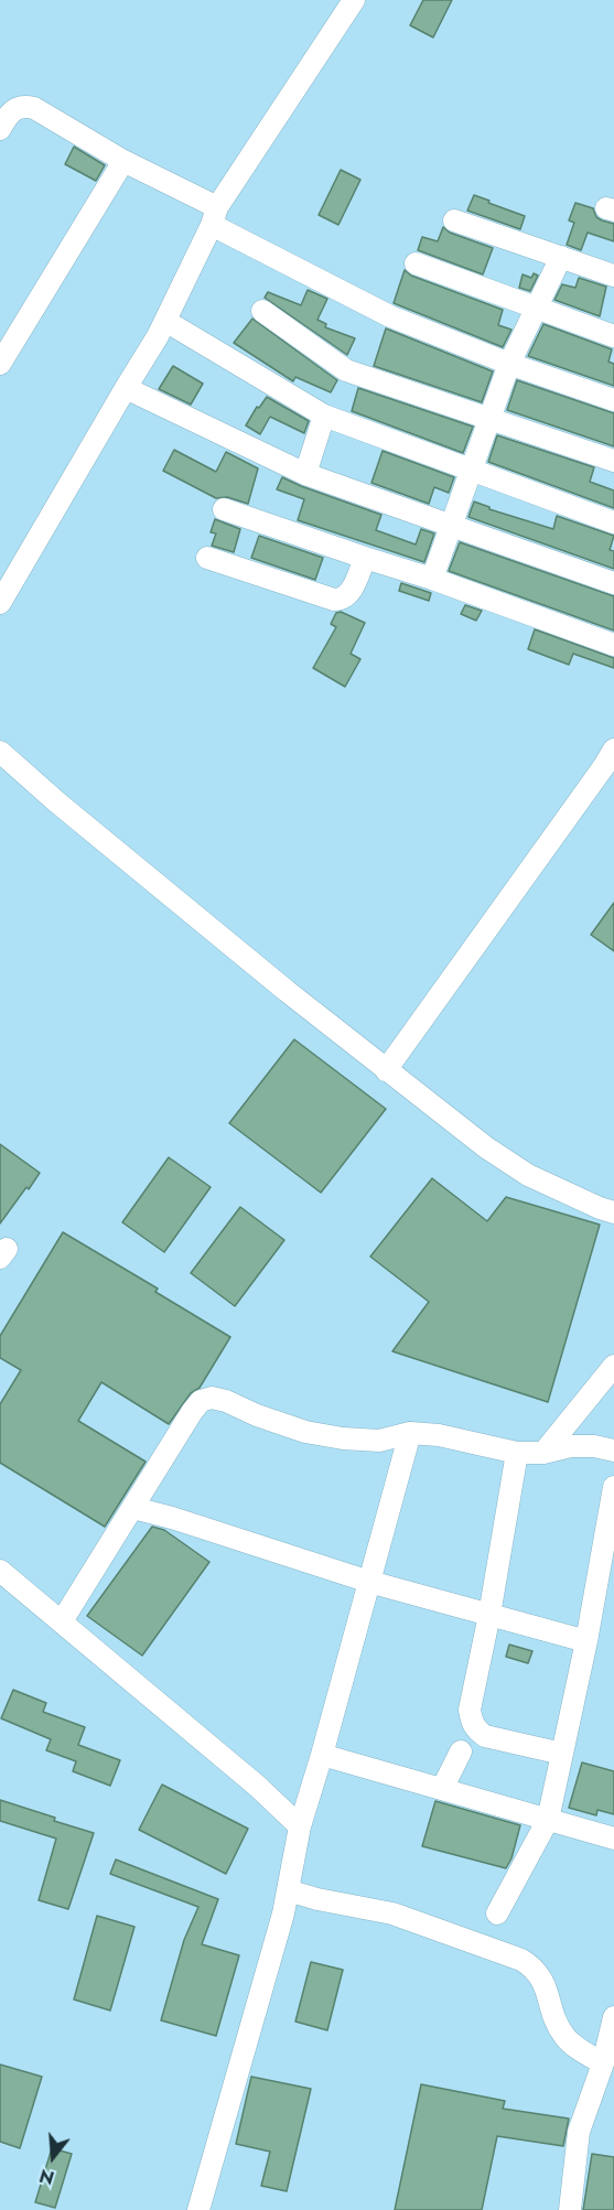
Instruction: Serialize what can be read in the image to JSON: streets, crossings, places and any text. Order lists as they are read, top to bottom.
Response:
{
  "north": "bottom"
}
